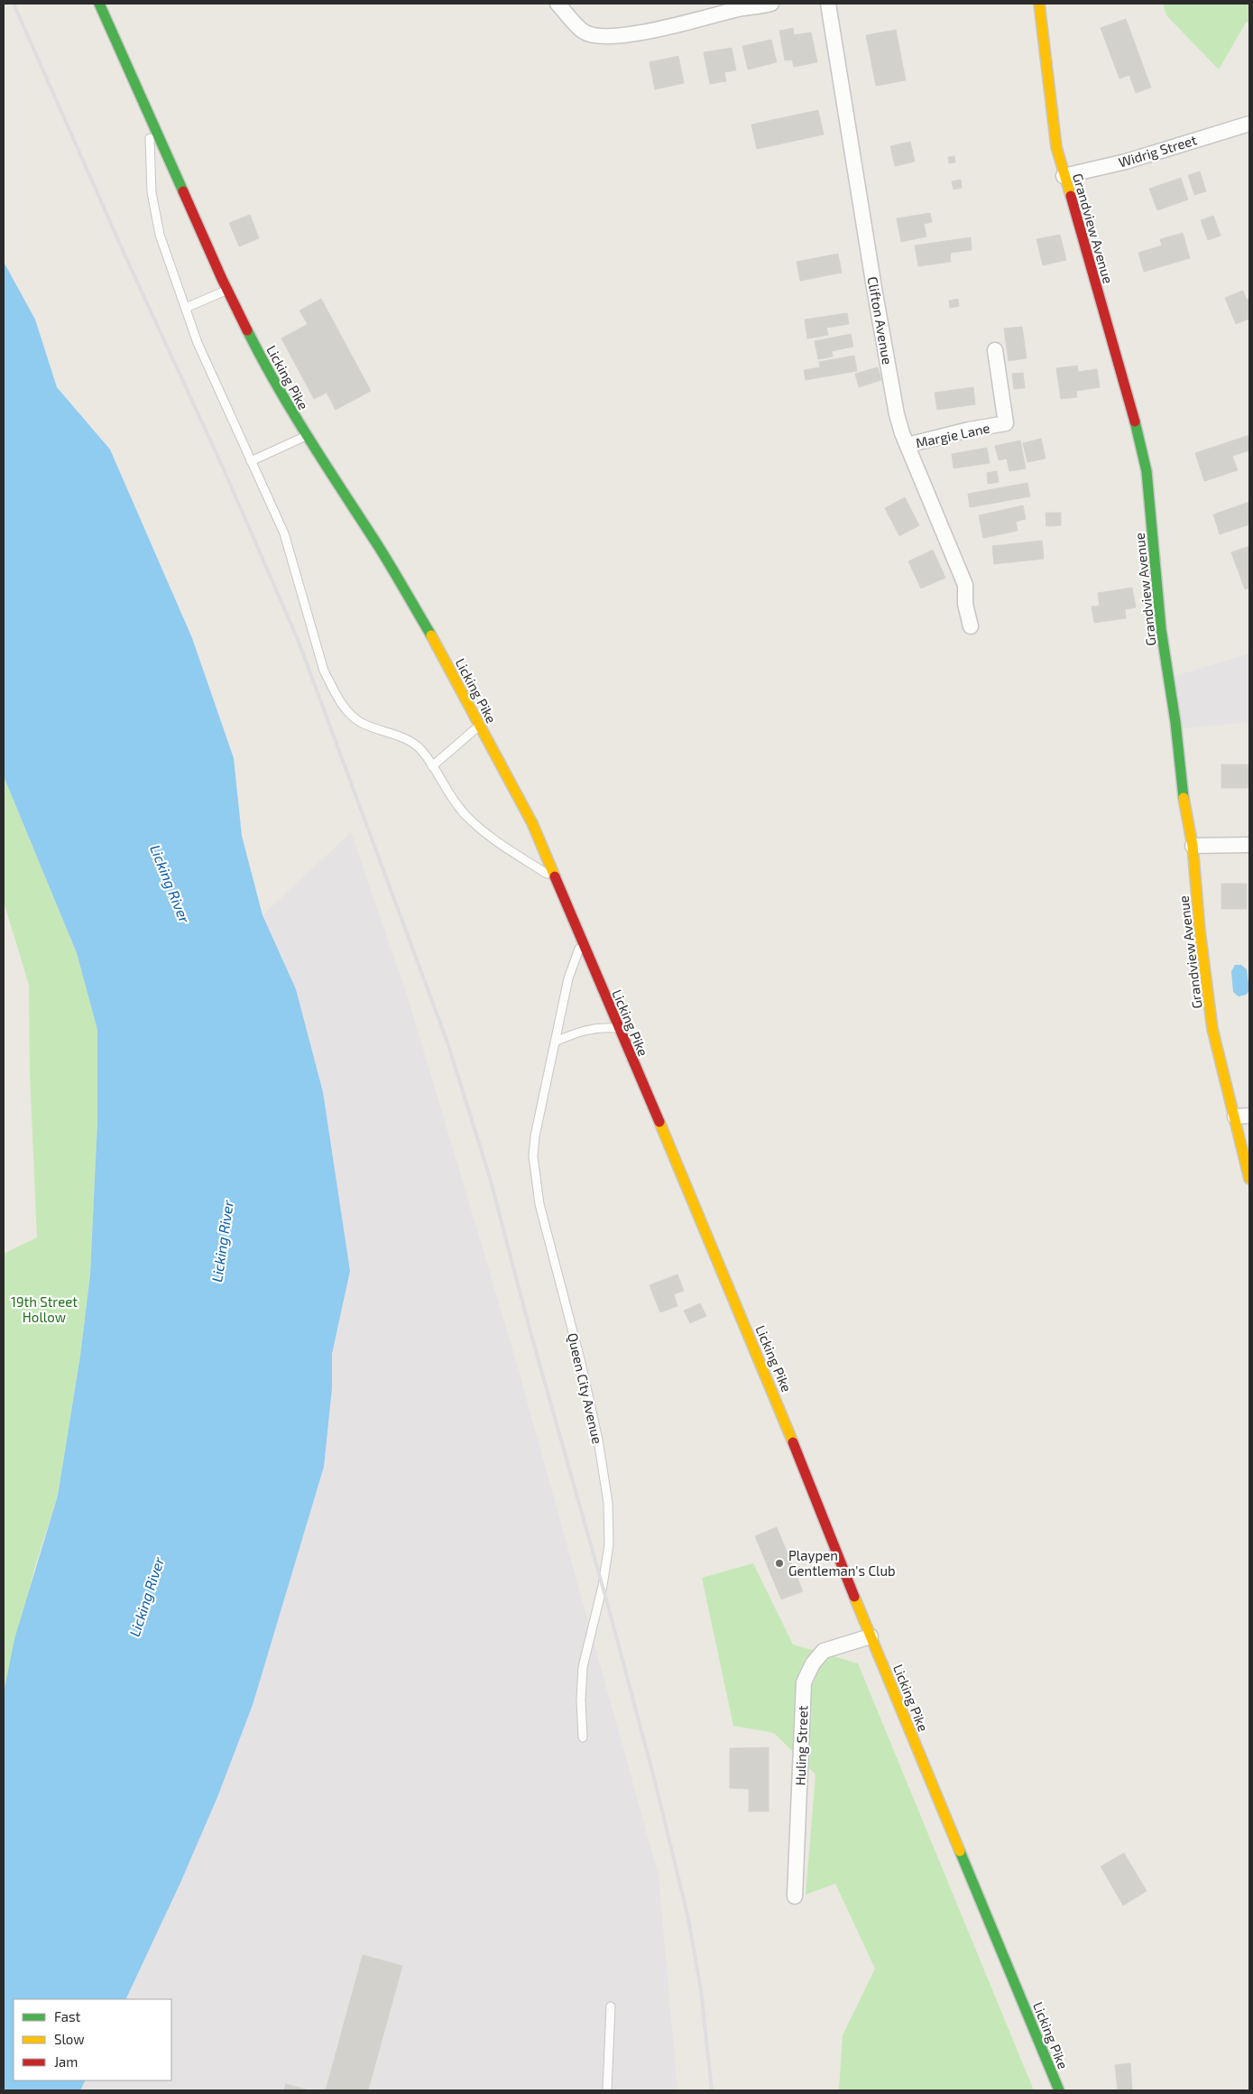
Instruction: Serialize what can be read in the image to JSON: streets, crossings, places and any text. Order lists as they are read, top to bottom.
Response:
{
  "streets": {
    "main road": ["Grandview Avenue", "Licking Pike"],
    "street": [
      "Widrig Street",
      "Clifton Avenue",
      "Margie Lane",
      "Huling Street"
    ],
    "lane": ["Queen City Avenue"]
  },
  "crossings": [
    ["Widrig Street", "Grandview Avenue"],
    ["Clifton Avenue", "Margie Lane"],
    ["Licking Pike", "Queen City Avenue"],
    ["Licking Pike", "Huling Street"]
  ],
  "water": ["Licking River"],
  "parks": ["19th Street Hollow"],
  "places": ["Playpen Gentleman's Club"],
  "legend": ["Fast", "Slow", "Jam"]
}
